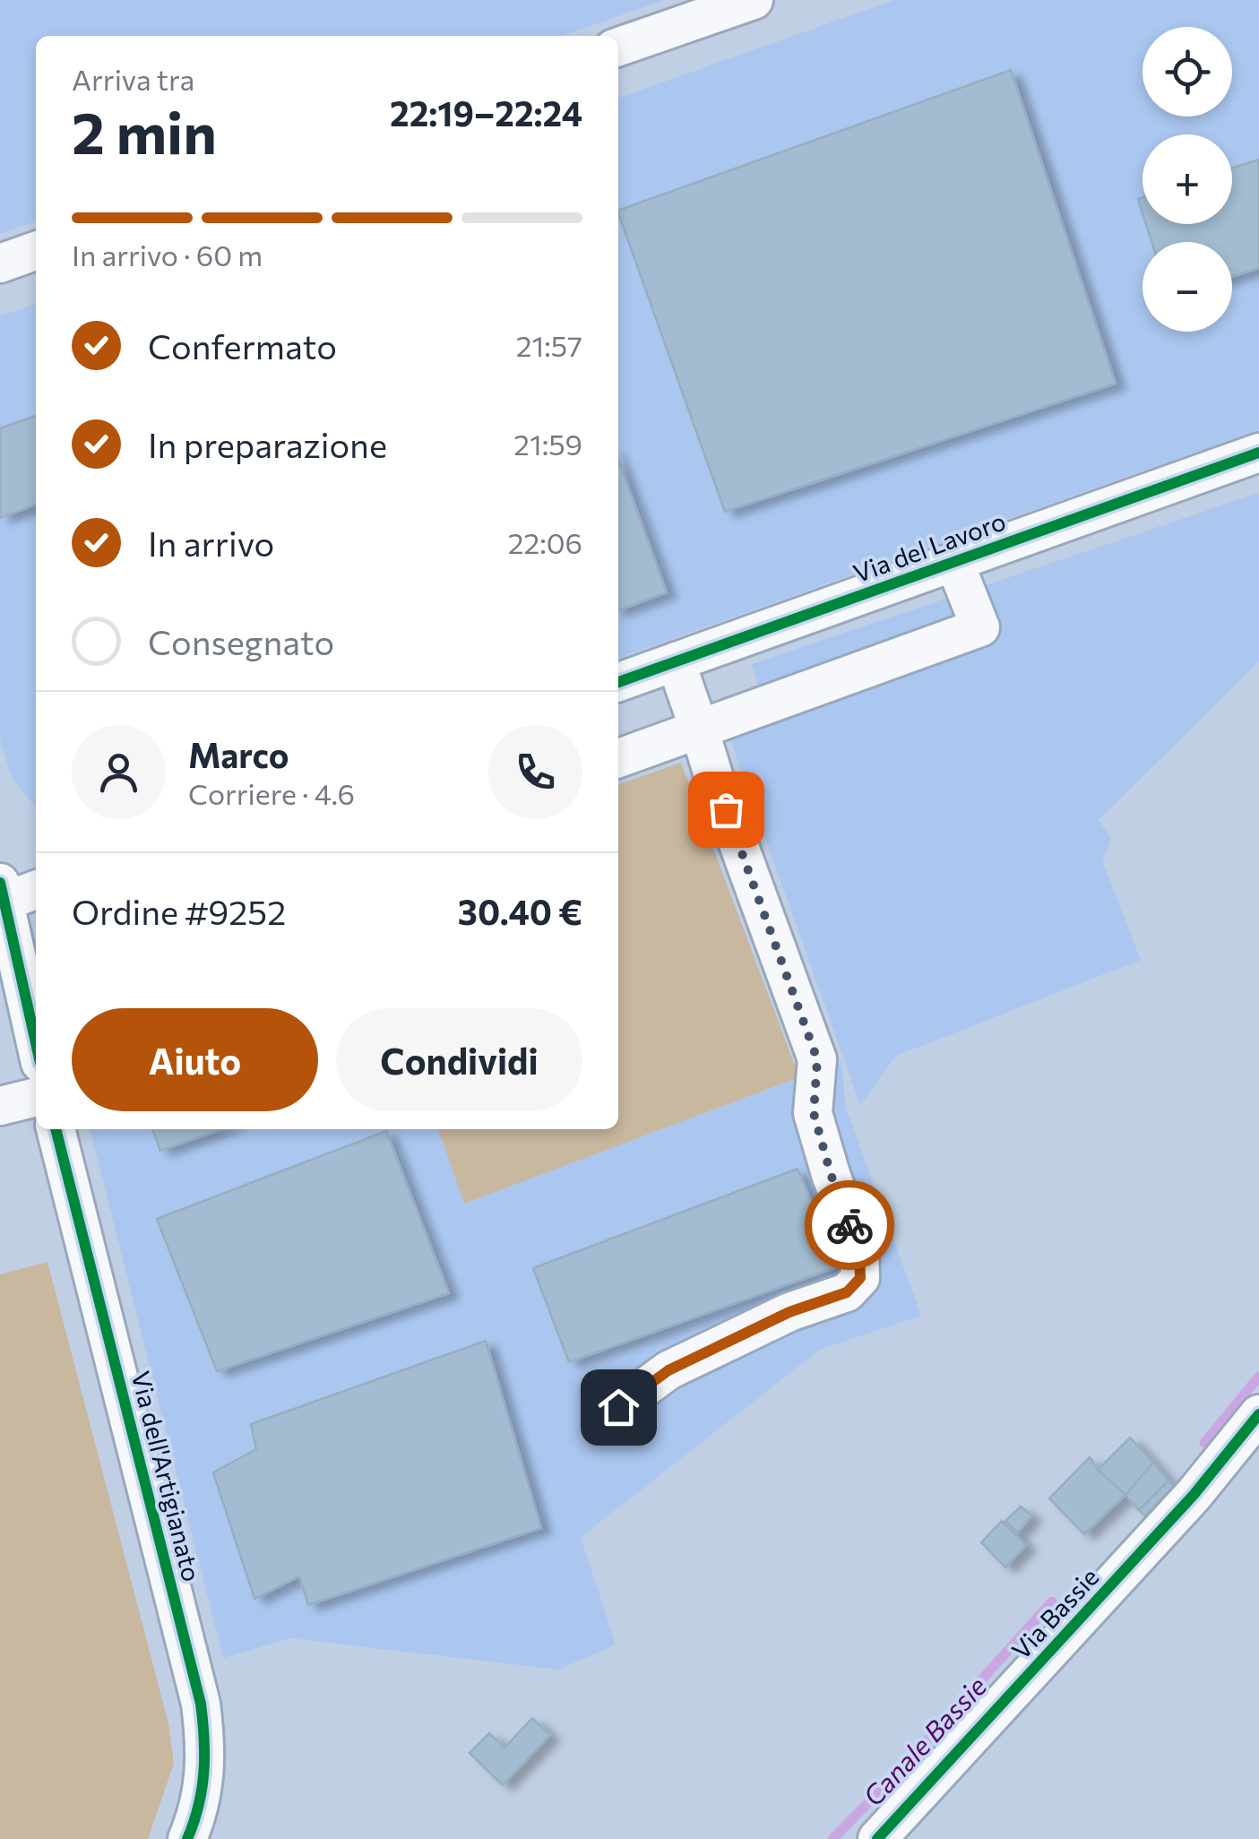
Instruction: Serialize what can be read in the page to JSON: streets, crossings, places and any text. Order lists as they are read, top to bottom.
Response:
{
  "streets": {
    "street": ["Via del Lavoro", "Via dell'Artigianato", "Via Bassie"]
  },
  "water": ["Canale Bassie"],
  "page": {
    "map_buttons": ["+", "−"],
    "heading": ["2 min", "Arriva tra", "22:19–22:24"],
    "panel": [
      "Marco",
      "Corriere · 4.6",
      "Ordine #9252",
      "30.40 €"
    ],
    "bar": "In arrivo · 60 m",
    "list": [
      ["Confermato", "21:57"],
      ["In preparazione", "21:59"],
      ["In arrivo", "22:06"],
      "Consegnato"
    ],
    "buttons": ["Aiuto", "Condividi"]
  }
}
